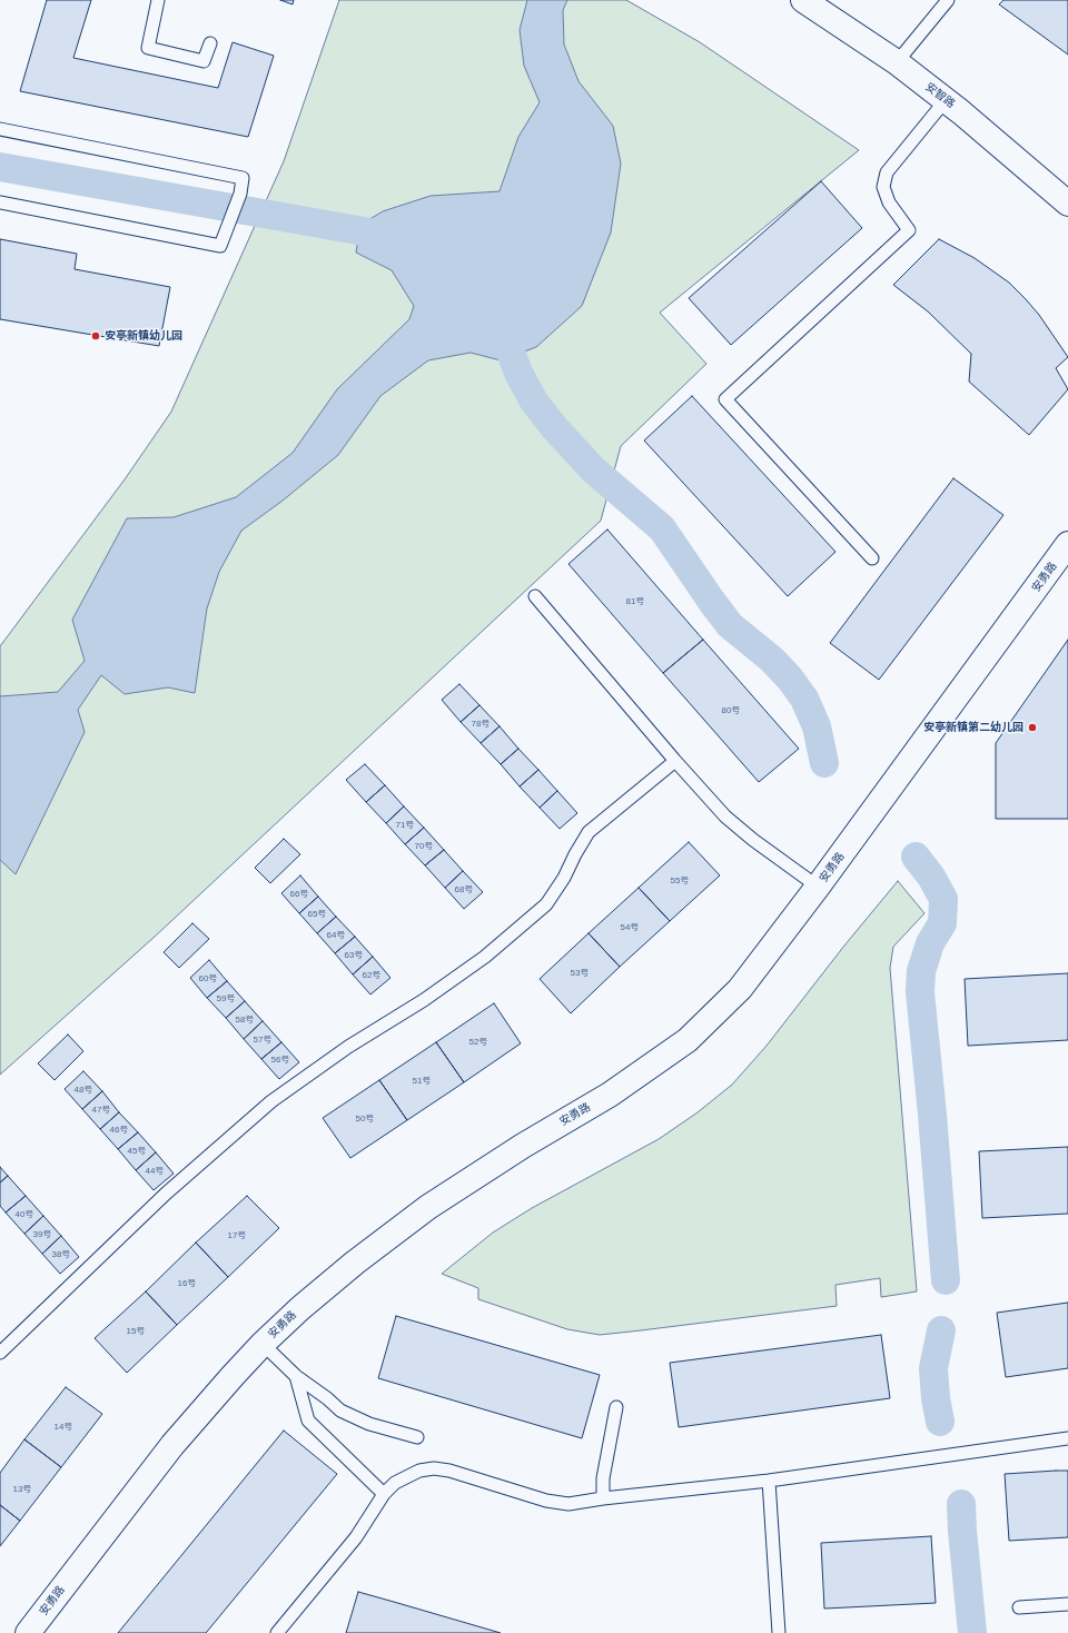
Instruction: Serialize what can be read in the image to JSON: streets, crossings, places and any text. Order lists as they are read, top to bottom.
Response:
{
  "streets": {
    "street": ["安智路", "安勇路"]
  },
  "places": ["安亭新镇幼儿园", "安亭新镇第二幼儿园"],
  "house_numbers": [
    "81号",
    "80号",
    "78号",
    "71号",
    "70号",
    "55号",
    "68号",
    "66号",
    "65号",
    "54号",
    "64号",
    "63号",
    "53号",
    "62号",
    "60号",
    "59号",
    "58号",
    "57号",
    "52号",
    "56号",
    "51号",
    "48号",
    "47号",
    "50号",
    "46号",
    "45号",
    "44号",
    "40号",
    "39号",
    "17号",
    "38号",
    "16号",
    "15号",
    "14号",
    "13号"
  ]
}
